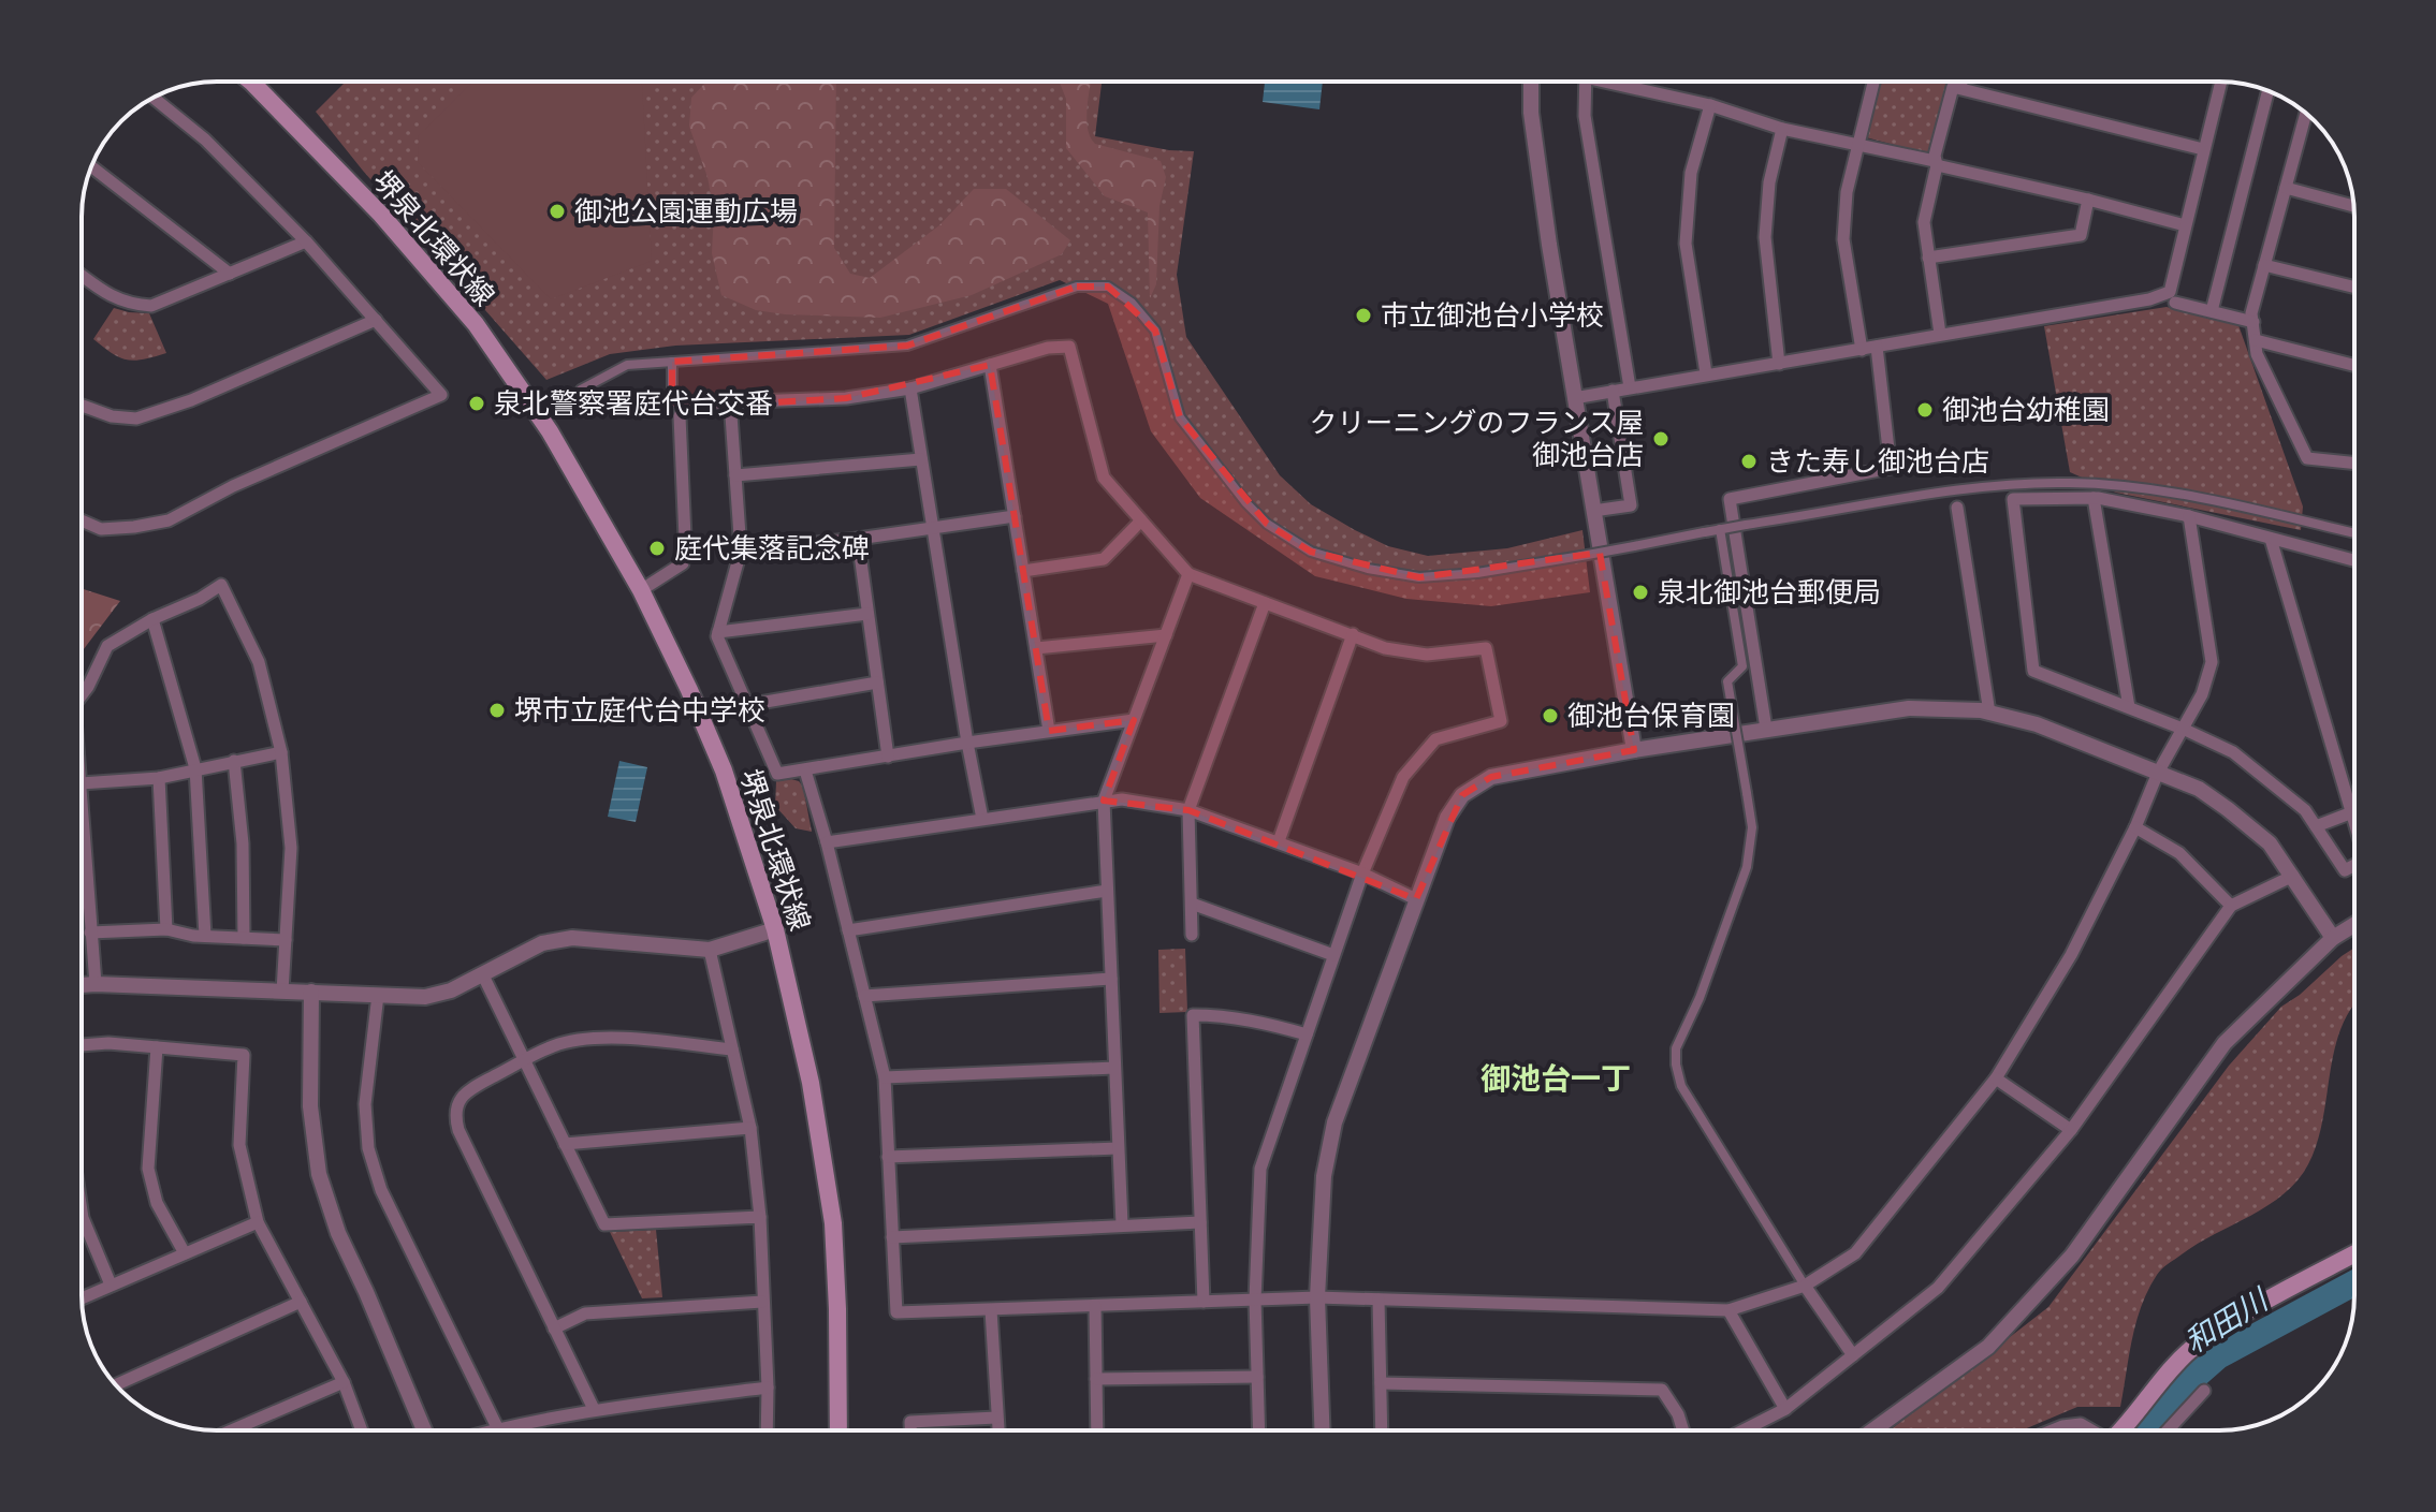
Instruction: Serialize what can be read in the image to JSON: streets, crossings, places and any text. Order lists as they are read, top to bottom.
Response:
{
  "streets": {
    "main road": ["堺泉北環状線"]
  },
  "districts": ["御池台一丁"],
  "water": ["和田川"],
  "places": [
    "御池公園運動広場",
    "市立御池台小学校",
    "泉北警察署庭代台交番",
    "御池台幼稚園",
    "クリーニングのフランス屋 御池台店",
    "きた寿し御池台店",
    "庭代集落記念碑",
    "泉北御池台郵便局",
    "堺市立庭代台中学校",
    "御池台保育園"
  ]
}
